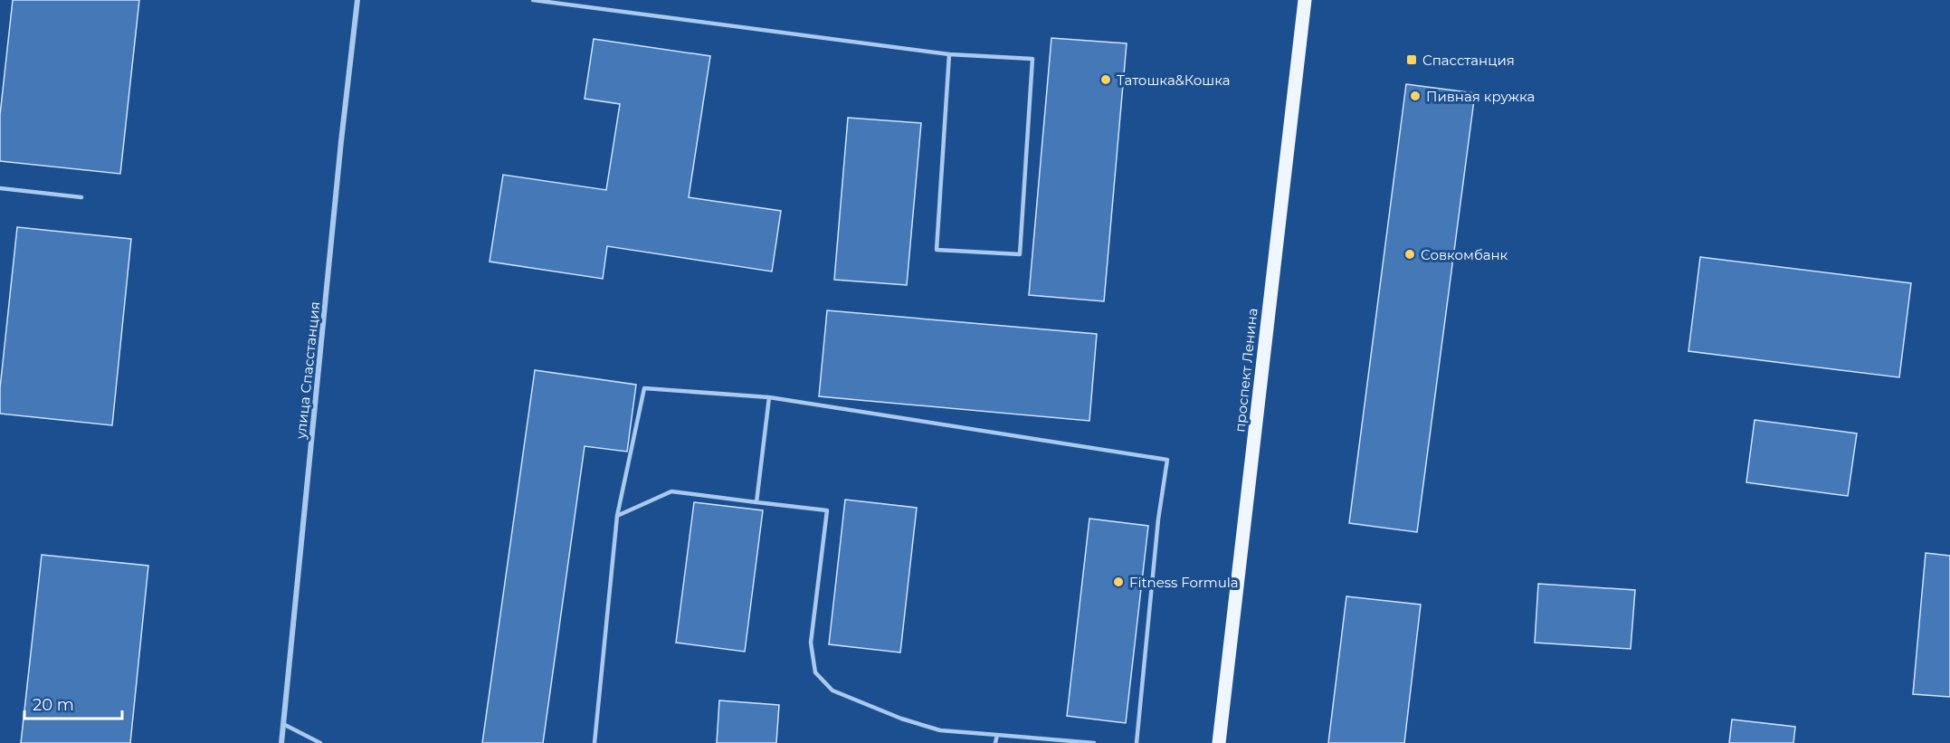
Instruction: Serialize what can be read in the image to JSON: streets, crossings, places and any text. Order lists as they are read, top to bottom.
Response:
{
  "streets": {
    "main road": ["проспект Ленина"],
    "street": ["улица Спасстанция"]
  },
  "places": {
    "transit": ["Спасстанция"],
    "other": [
      "Татошка&Кошка",
      "Пивная кружка",
      "Совкомбанк",
      "Fitness Formula"
    ]
  },
  "scale_bar": "20 m"
}
